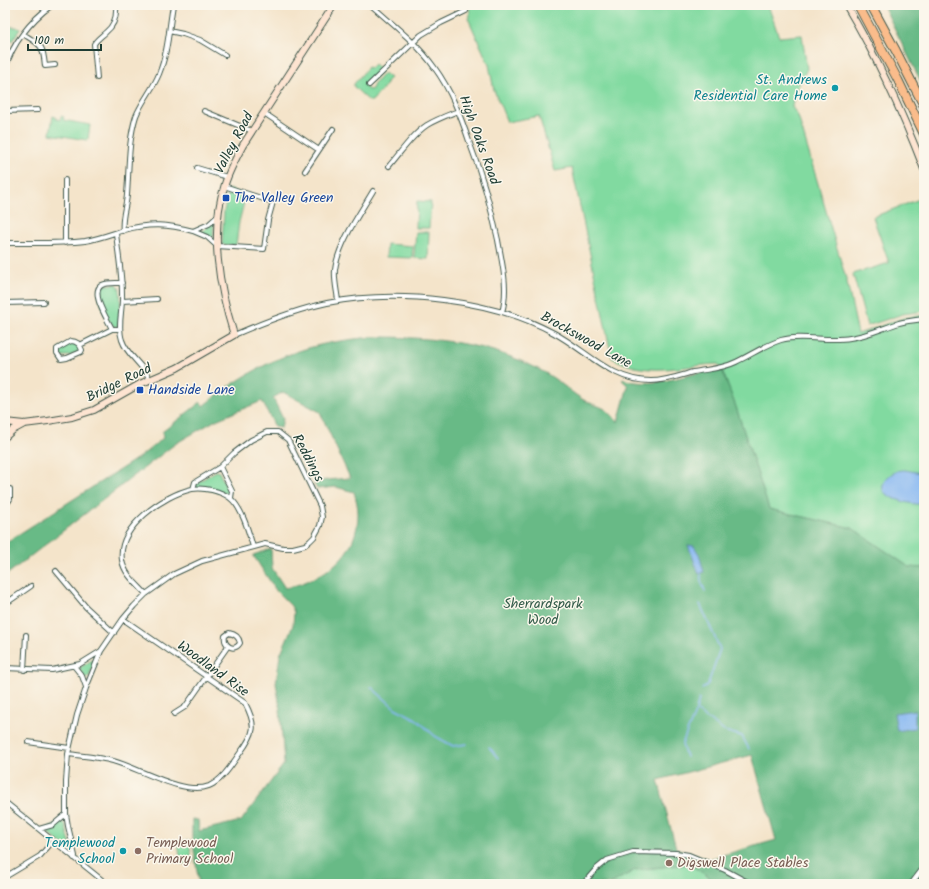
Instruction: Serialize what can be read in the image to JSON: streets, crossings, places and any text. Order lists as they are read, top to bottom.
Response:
{
  "streets": {
    "main road": ["Valley Road", "Bridge Road"],
    "street": [
      "High Oaks Road",
      "Brockswood Lane",
      "Reddings",
      "Woodland Rise"
    ]
  },
  "crossings": [
    ["High Oaks Road", "Brockswood Lane"],
    ["Valley Road", "Brockswood Lane"],
    ["Valley Road", "Bridge Road"],
    ["Brockswood Lane", "Bridge Road"]
  ],
  "parks": ["Sherrardspark Wood"],
  "places": {
    "other": [
      "St. Andrews Residential Care Home",
      "Templewood School",
      "Templewood Primary School",
      "Digswell Place Stables"
    ],
    "transit": ["The Valley Green", "Handside Lane"]
  },
  "scale_bar": "100 m"
}
